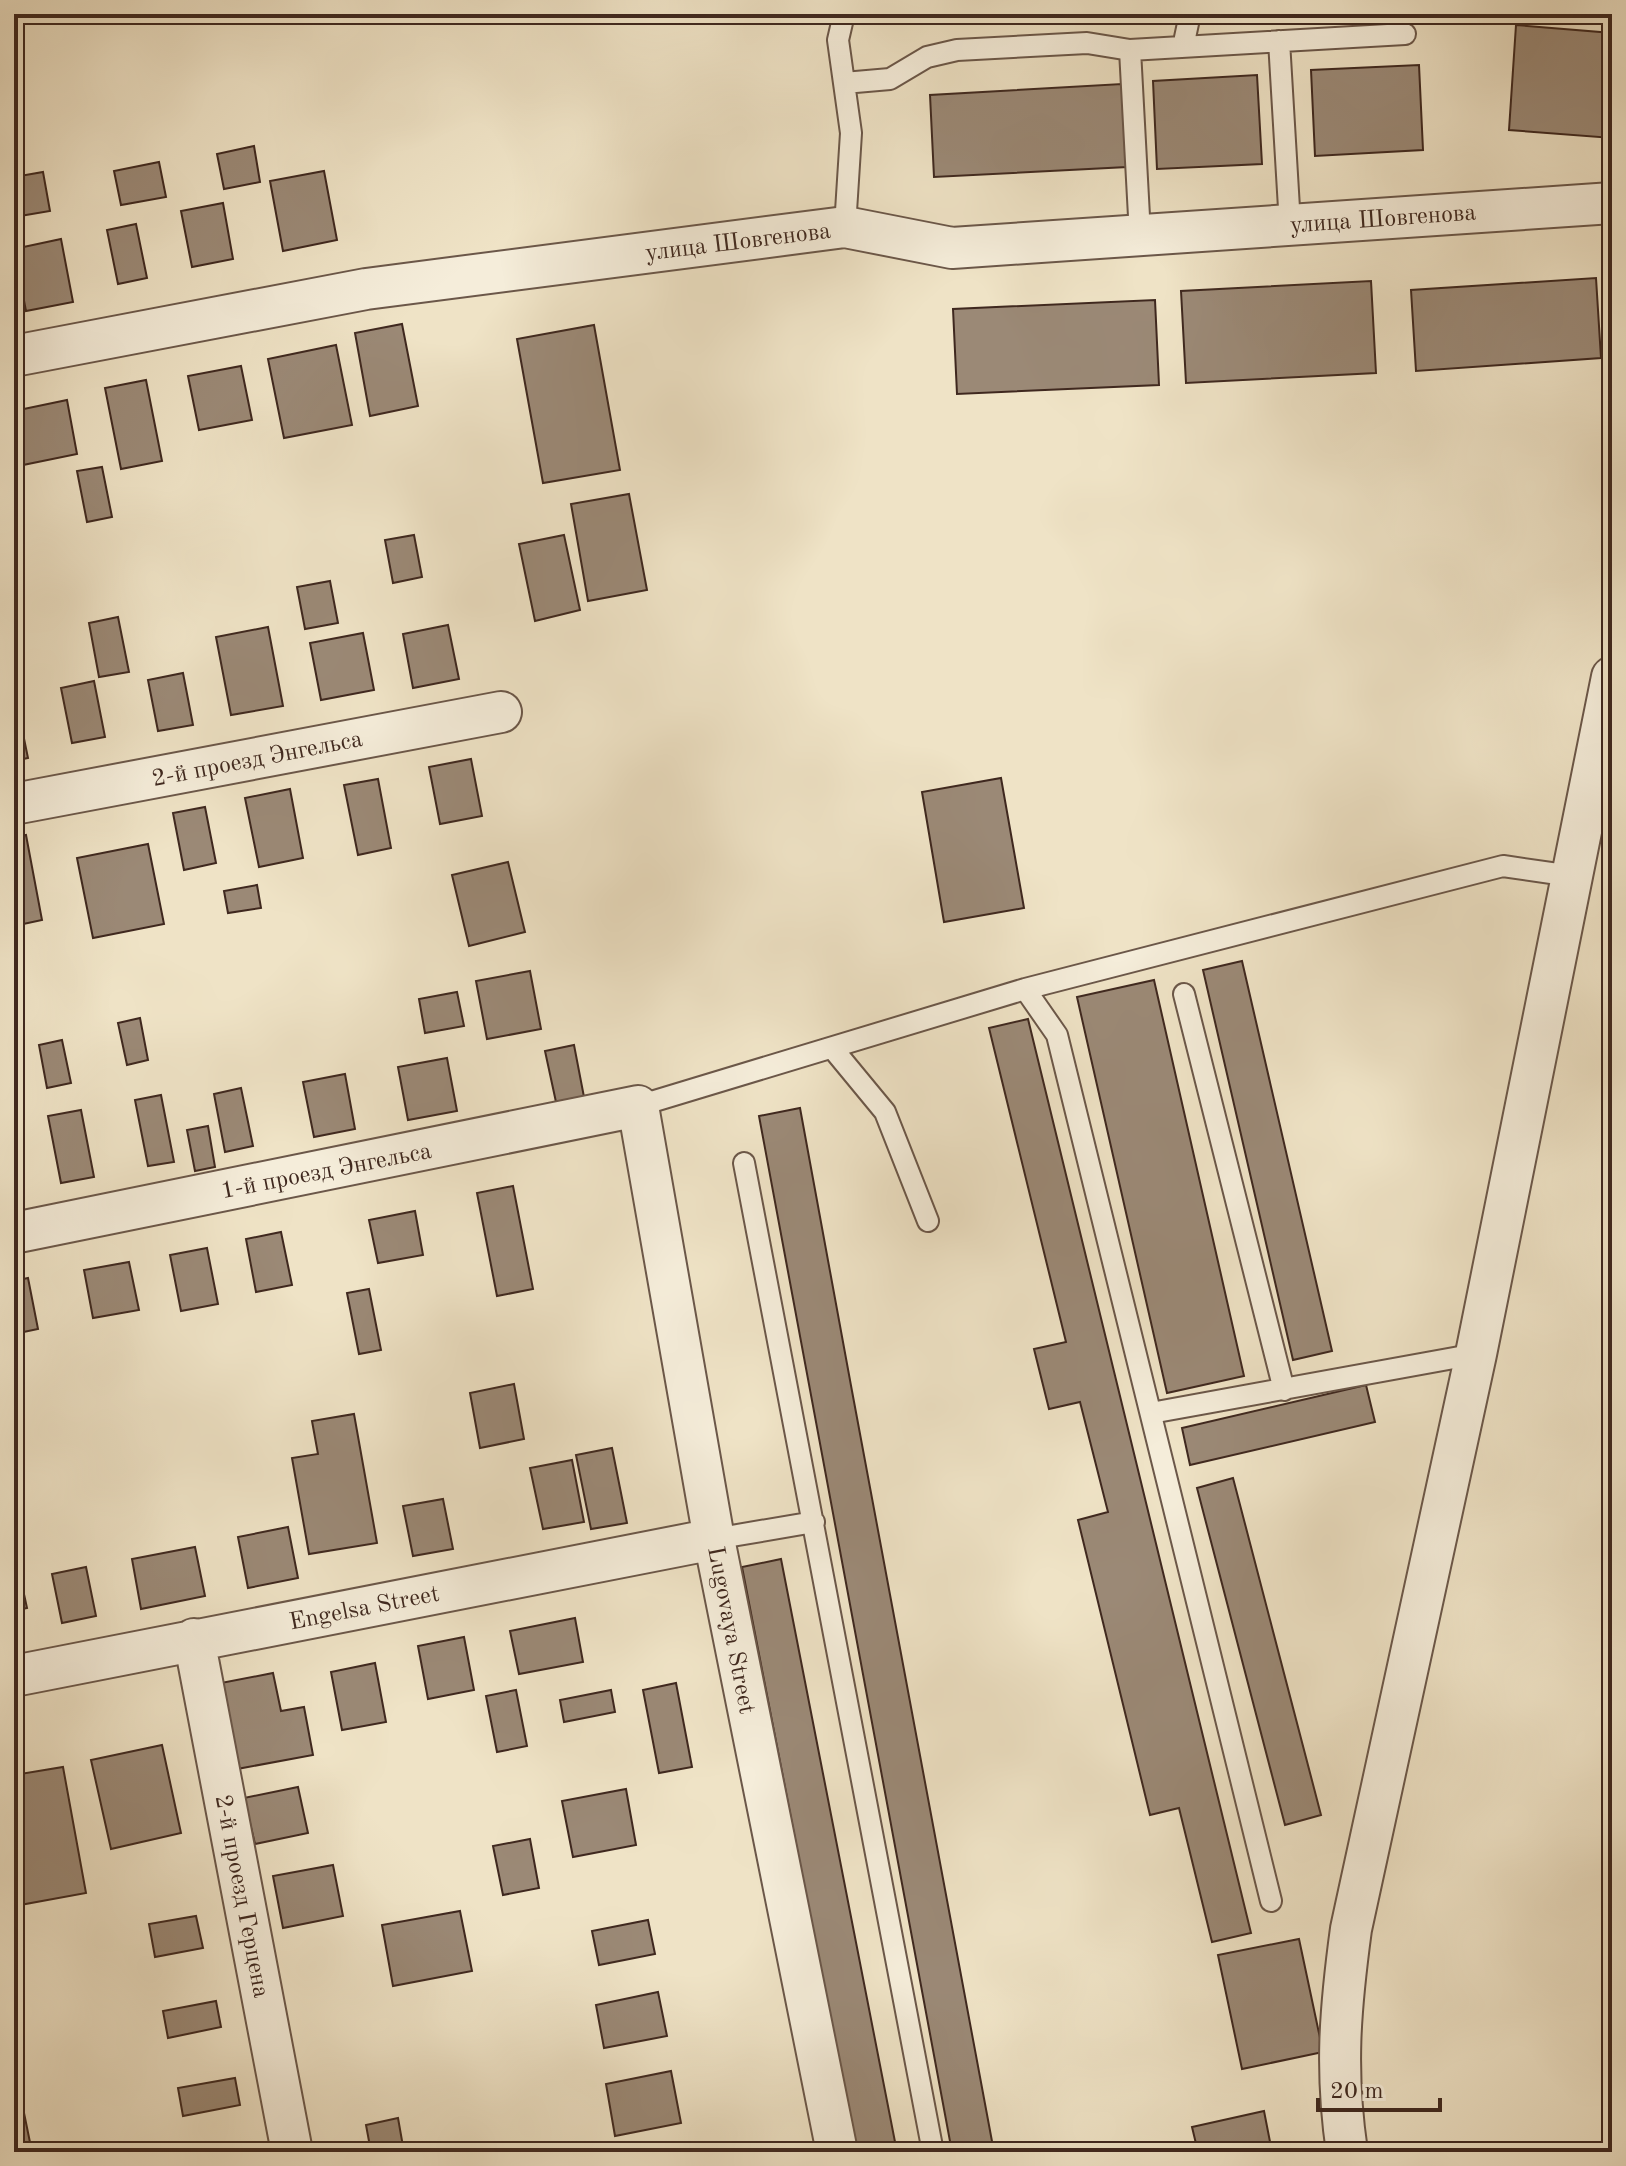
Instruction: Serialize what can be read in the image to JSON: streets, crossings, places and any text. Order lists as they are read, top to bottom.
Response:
{
  "streets": {
    "street": [
      "улица Шовгенова",
      "2-й проезд Энгельса",
      "1-й проезд Энгельса",
      "Engelsa Street",
      "Lugovaya Street",
      "2-й проезд Герцена"
    ]
  },
  "crossings": [
    ["1-й проезд Энгельса", "Lugovaya Street"],
    ["Engelsa Street", "Lugovaya Street"],
    ["Engelsa Street", "2-й проезд Герцена"]
  ],
  "scale_bar": "20 m"
}
